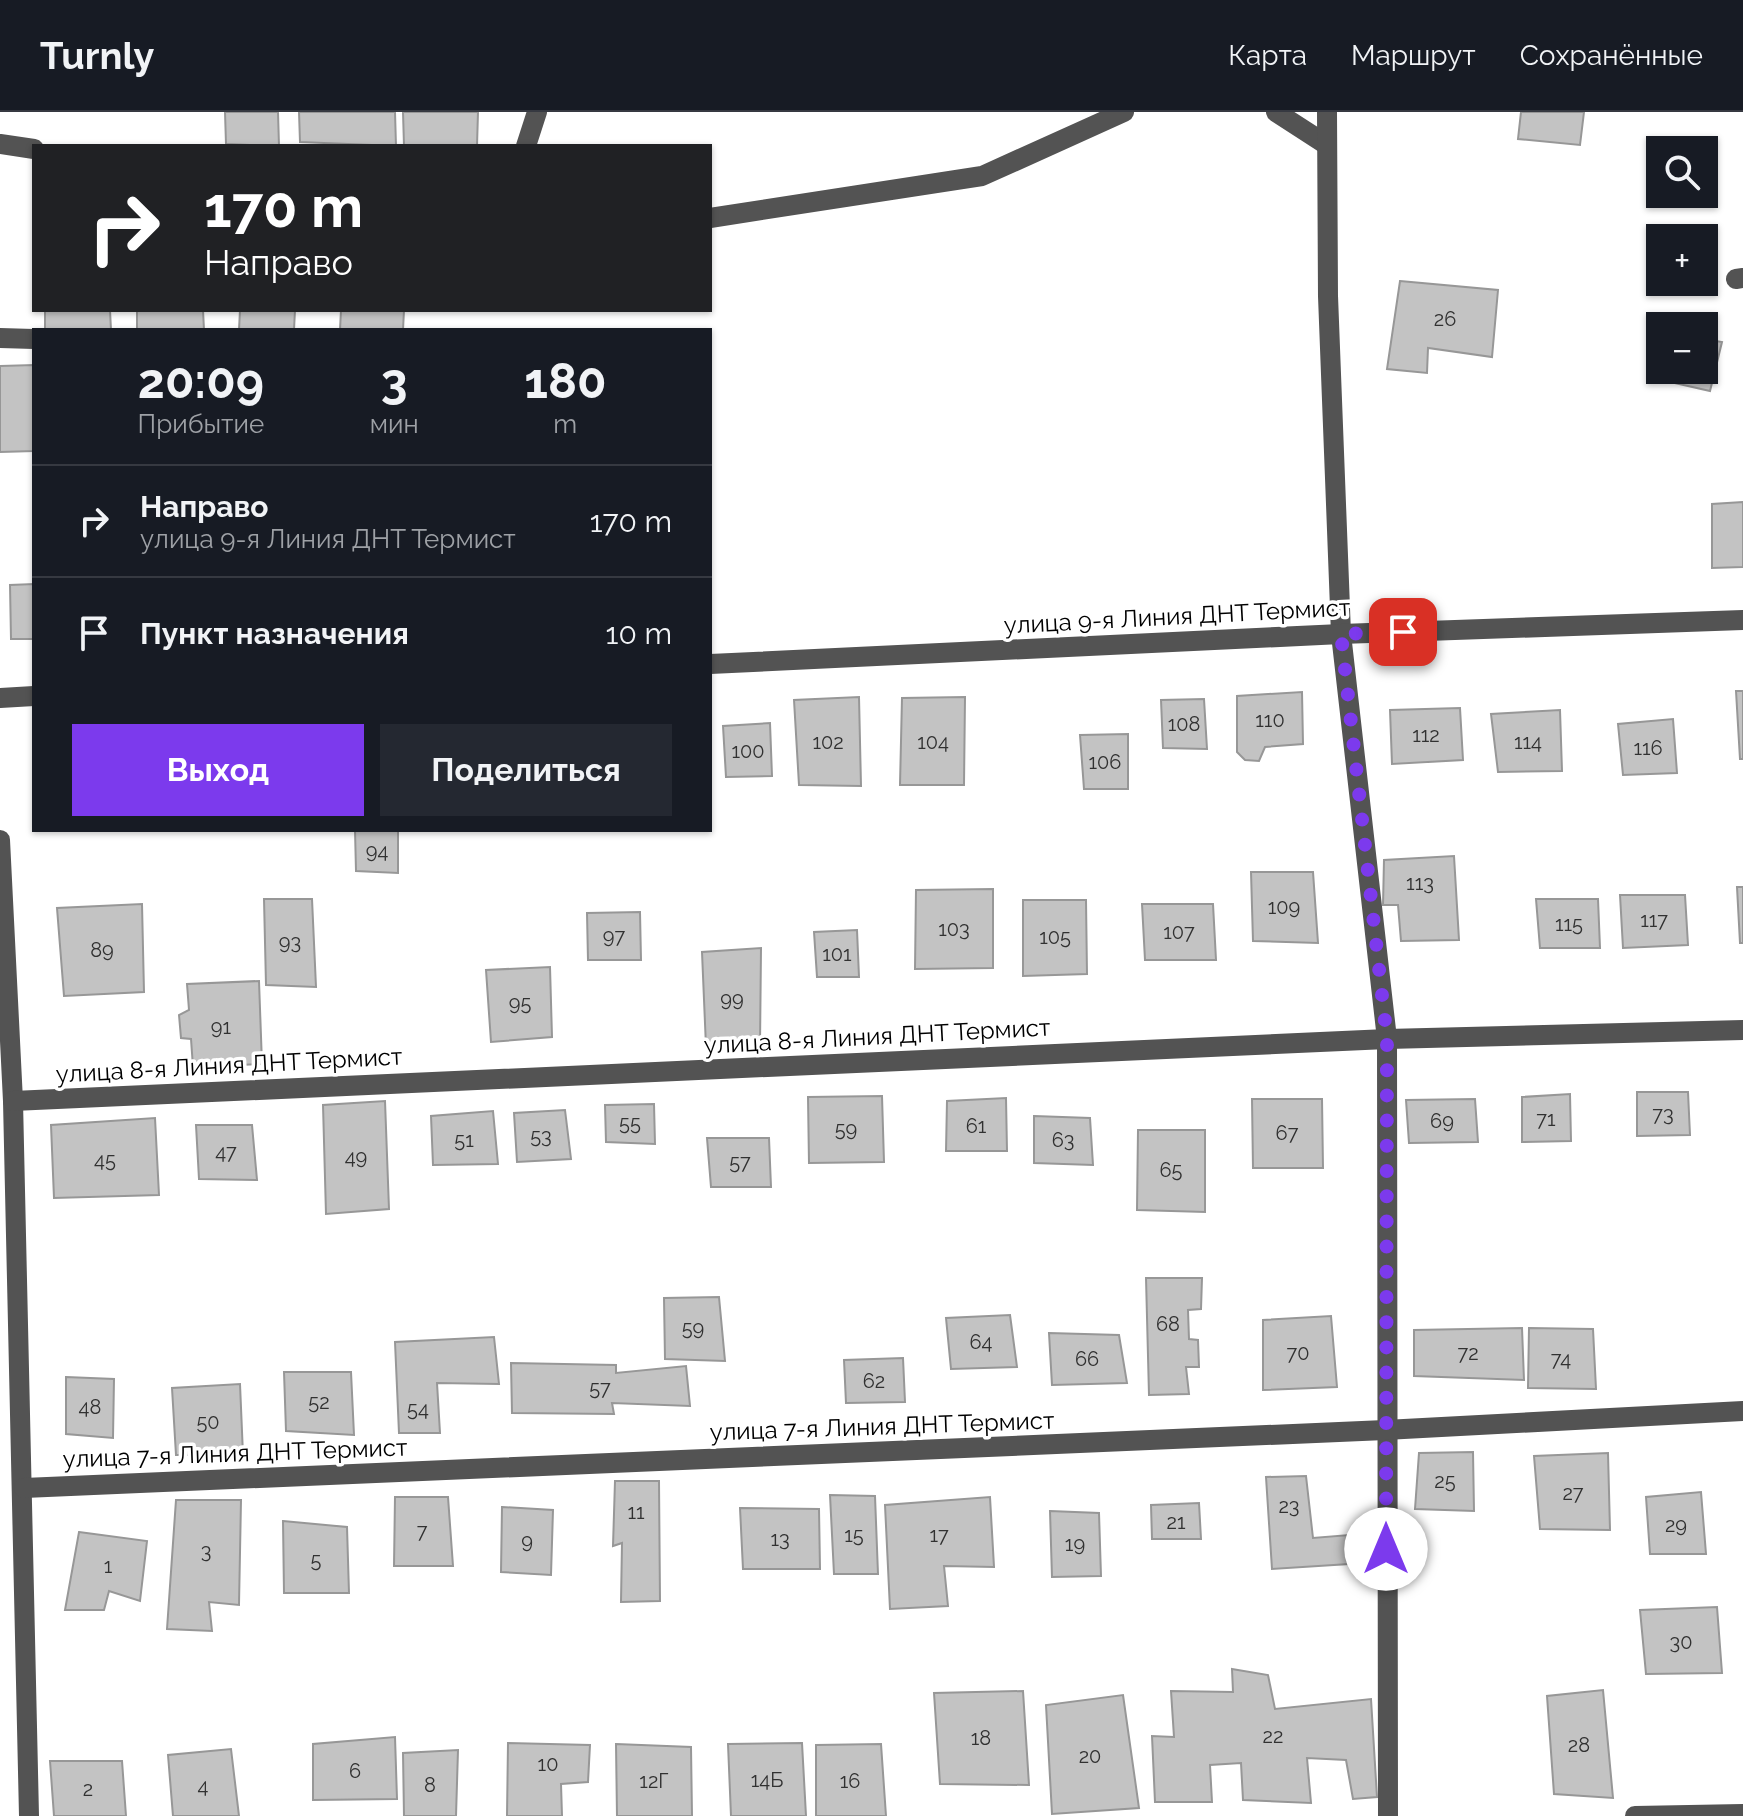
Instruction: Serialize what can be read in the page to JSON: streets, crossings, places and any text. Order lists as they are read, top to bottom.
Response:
{
  "streets": {
    "street": ["улица 9-я Линия ДНТ Термист", "улица 8-я Линия ДНТ Термист", "улица 7-я Линия ДНТ Термист"]
  },
  "house_numbers": [
    "26",
    "110",
    "108",
    "112",
    "102",
    "104",
    "114",
    "116",
    "100",
    "106",
    "94",
    "113",
    "109",
    "117",
    "115",
    "103",
    "107",
    "97",
    "105",
    "93",
    "89",
    "101",
    "99",
    "95",
    "91",
    "73",
    "71",
    "69",
    "55",
    "61",
    "59",
    "67",
    "53",
    "51",
    "63",
    "47",
    "49",
    "45",
    "57",
    "65",
    "68",
    "59",
    "64",
    "70",
    "72",
    "66",
    "74",
    "62",
    "57",
    "52",
    "48",
    "54",
    "50",
    "25",
    "27",
    "23",
    "11",
    "21",
    "29",
    "7",
    "15",
    "17",
    "13",
    "9",
    "19",
    "3",
    "5",
    "1",
    "30",
    "22",
    "18",
    "28",
    "20",
    "10",
    "6",
    "14Б",
    "12Г",
    "16",
    "8",
    "4",
    "2"
  ],
  "page": {
    "header": "Turnly",
    "nav": ["Карта", "Маршрут", "Сохранённые"],
    "map_buttons": ["+", "−"],
    "turn": ["170 m", "Направо"],
    "eta": [
      "20:09",
      "Прибытие",
      "3",
      "мин",
      "180",
      "m"
    ],
    "list": [
      {
        "name": "Направо",
        "note": "улица 9-я Линия ДНТ Термист",
        "value": "170 m"
      },
      {
        "name": "Пункт назначения",
        "value": "10 m"
      }
    ],
    "buttons": ["Выход", "Поделиться"]
  }
}
